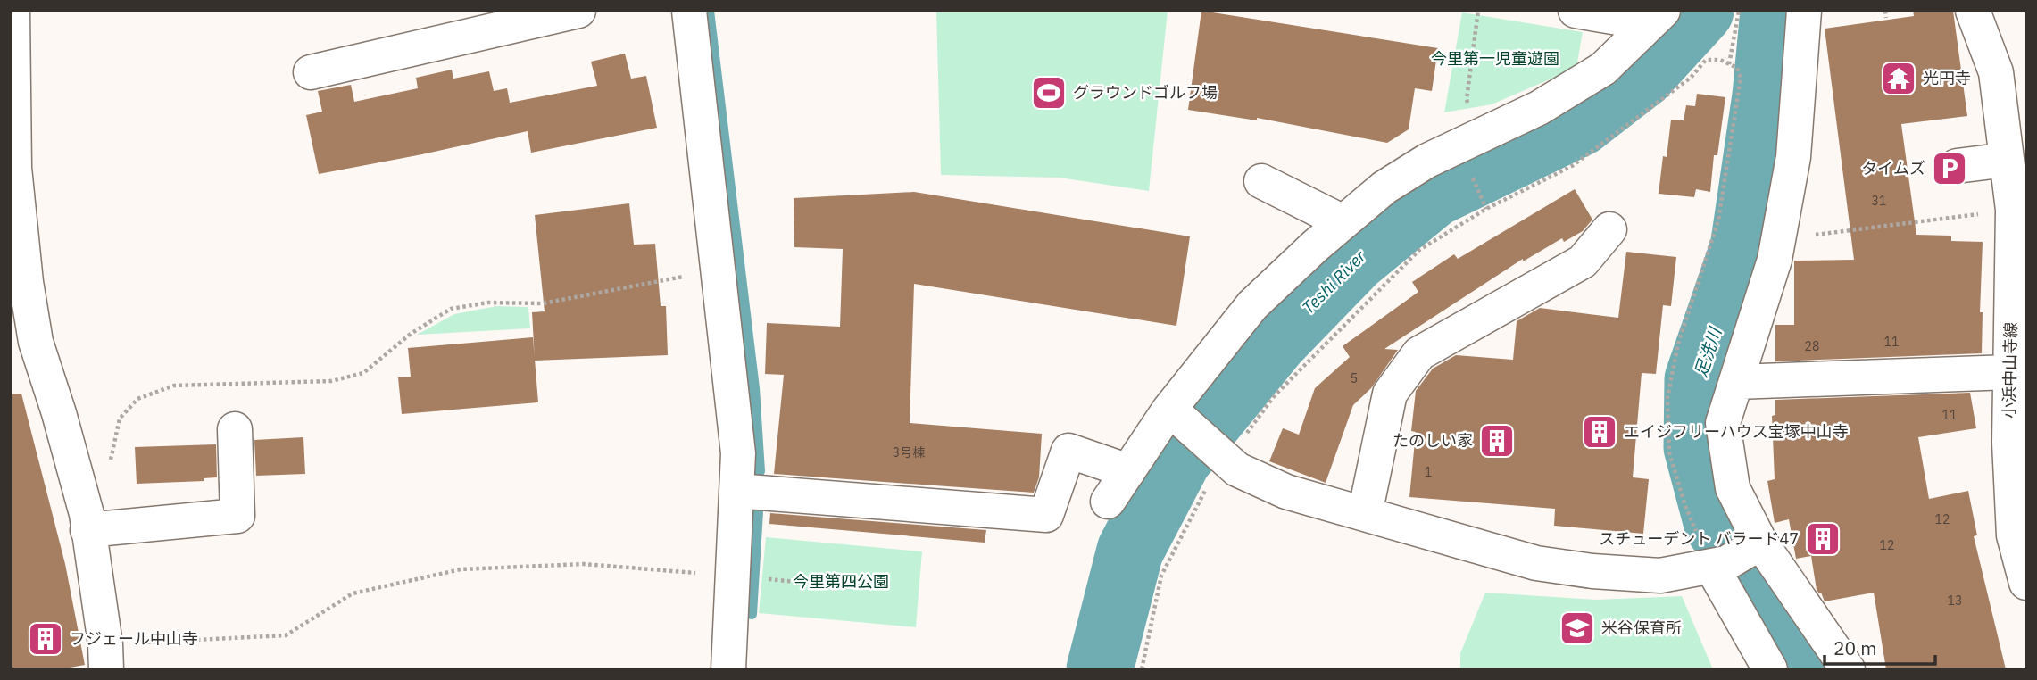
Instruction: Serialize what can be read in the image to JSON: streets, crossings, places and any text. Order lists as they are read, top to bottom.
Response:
{
  "streets": {
    "street": ["小浜中山寺線"]
  },
  "water": ["Teshi River", "足洗川"],
  "parks": ["今里第一児童遊園", "今里第四公園"],
  "places": {
    "temple": ["光円寺"],
    "sports": ["グラウンドゴルフ場"],
    "parking": ["タイムズ"],
    "building": [
      "エイジフリーハウス宝塚中山寺",
      "たのしい家",
      "スチューデント バラード47",
      "フジェール中山寺"
    ],
    "school or university": ["米谷保育所"]
  },
  "house_numbers": [
    "31",
    "11",
    "28",
    "5",
    "11",
    "3号棟",
    "1",
    "12",
    "12",
    "13"
  ],
  "scale_bar": "20 m"
}
